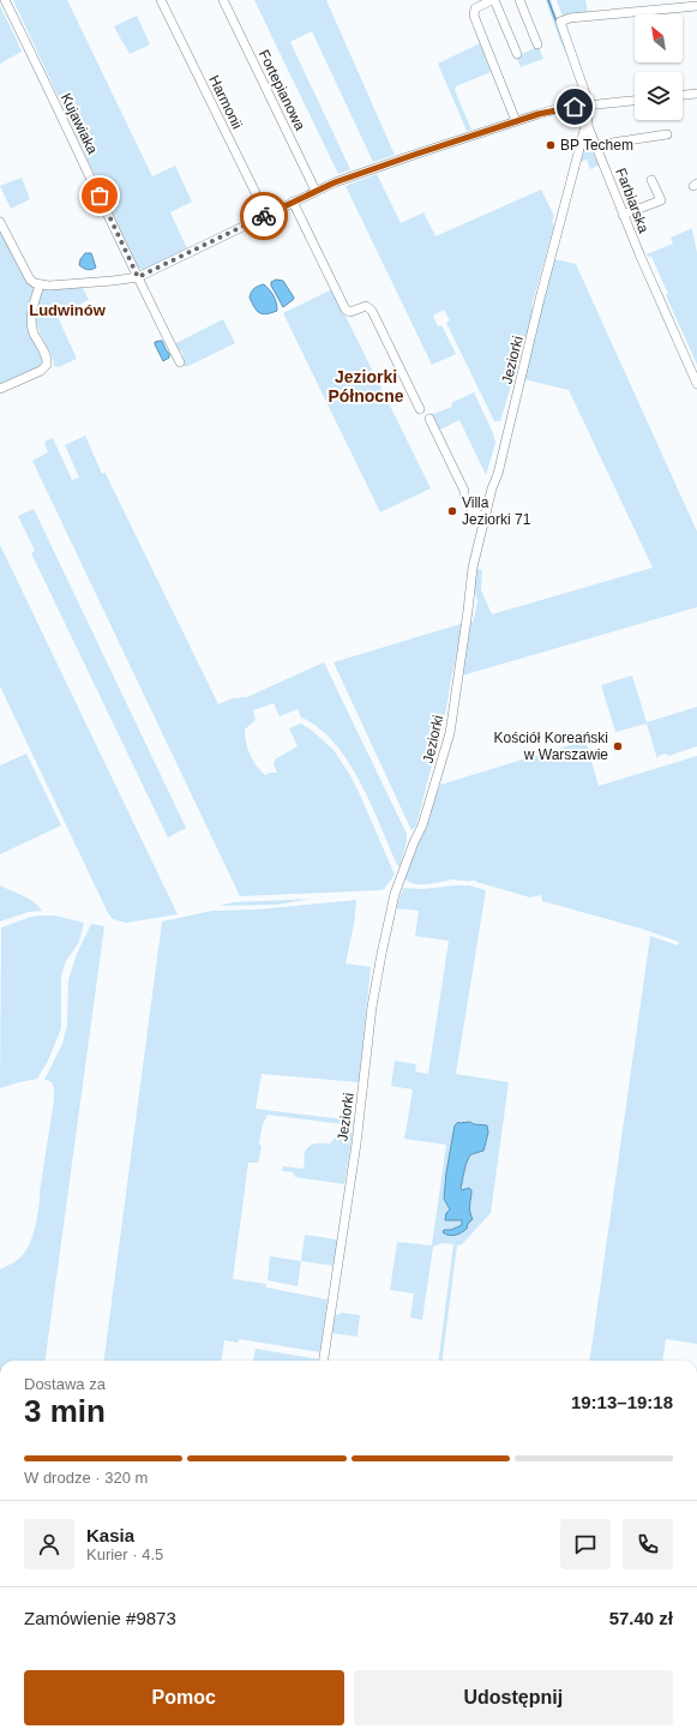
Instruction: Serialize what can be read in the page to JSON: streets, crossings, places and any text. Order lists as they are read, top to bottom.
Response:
{
  "streets": {
    "street": [
      "Fortepianowa",
      "Harmonii",
      "Kujawiaka",
      "Farbiarska",
      "Jeziorki"
    ]
  },
  "crossings": [
    ["Farbiarska", "Jeziorki"]
  ],
  "districts": ["Ludwinów", "Jeziorki Północne"],
  "places": ["BP Techem", "Villa Jeziorki 71", "Kościół Koreański w Warszawie"],
  "north": "top left",
  "page": {
    "heading": ["3 min", "Dostawa za", "19:13–19:18"],
    "panel": [
      "Kasia",
      "Kurier · 4.5",
      "Zamówienie #9873",
      "57.40 zł"
    ],
    "bar": "W drodze · 320 m",
    "buttons": ["Pomoc", "Udostępnij"]
  }
}
